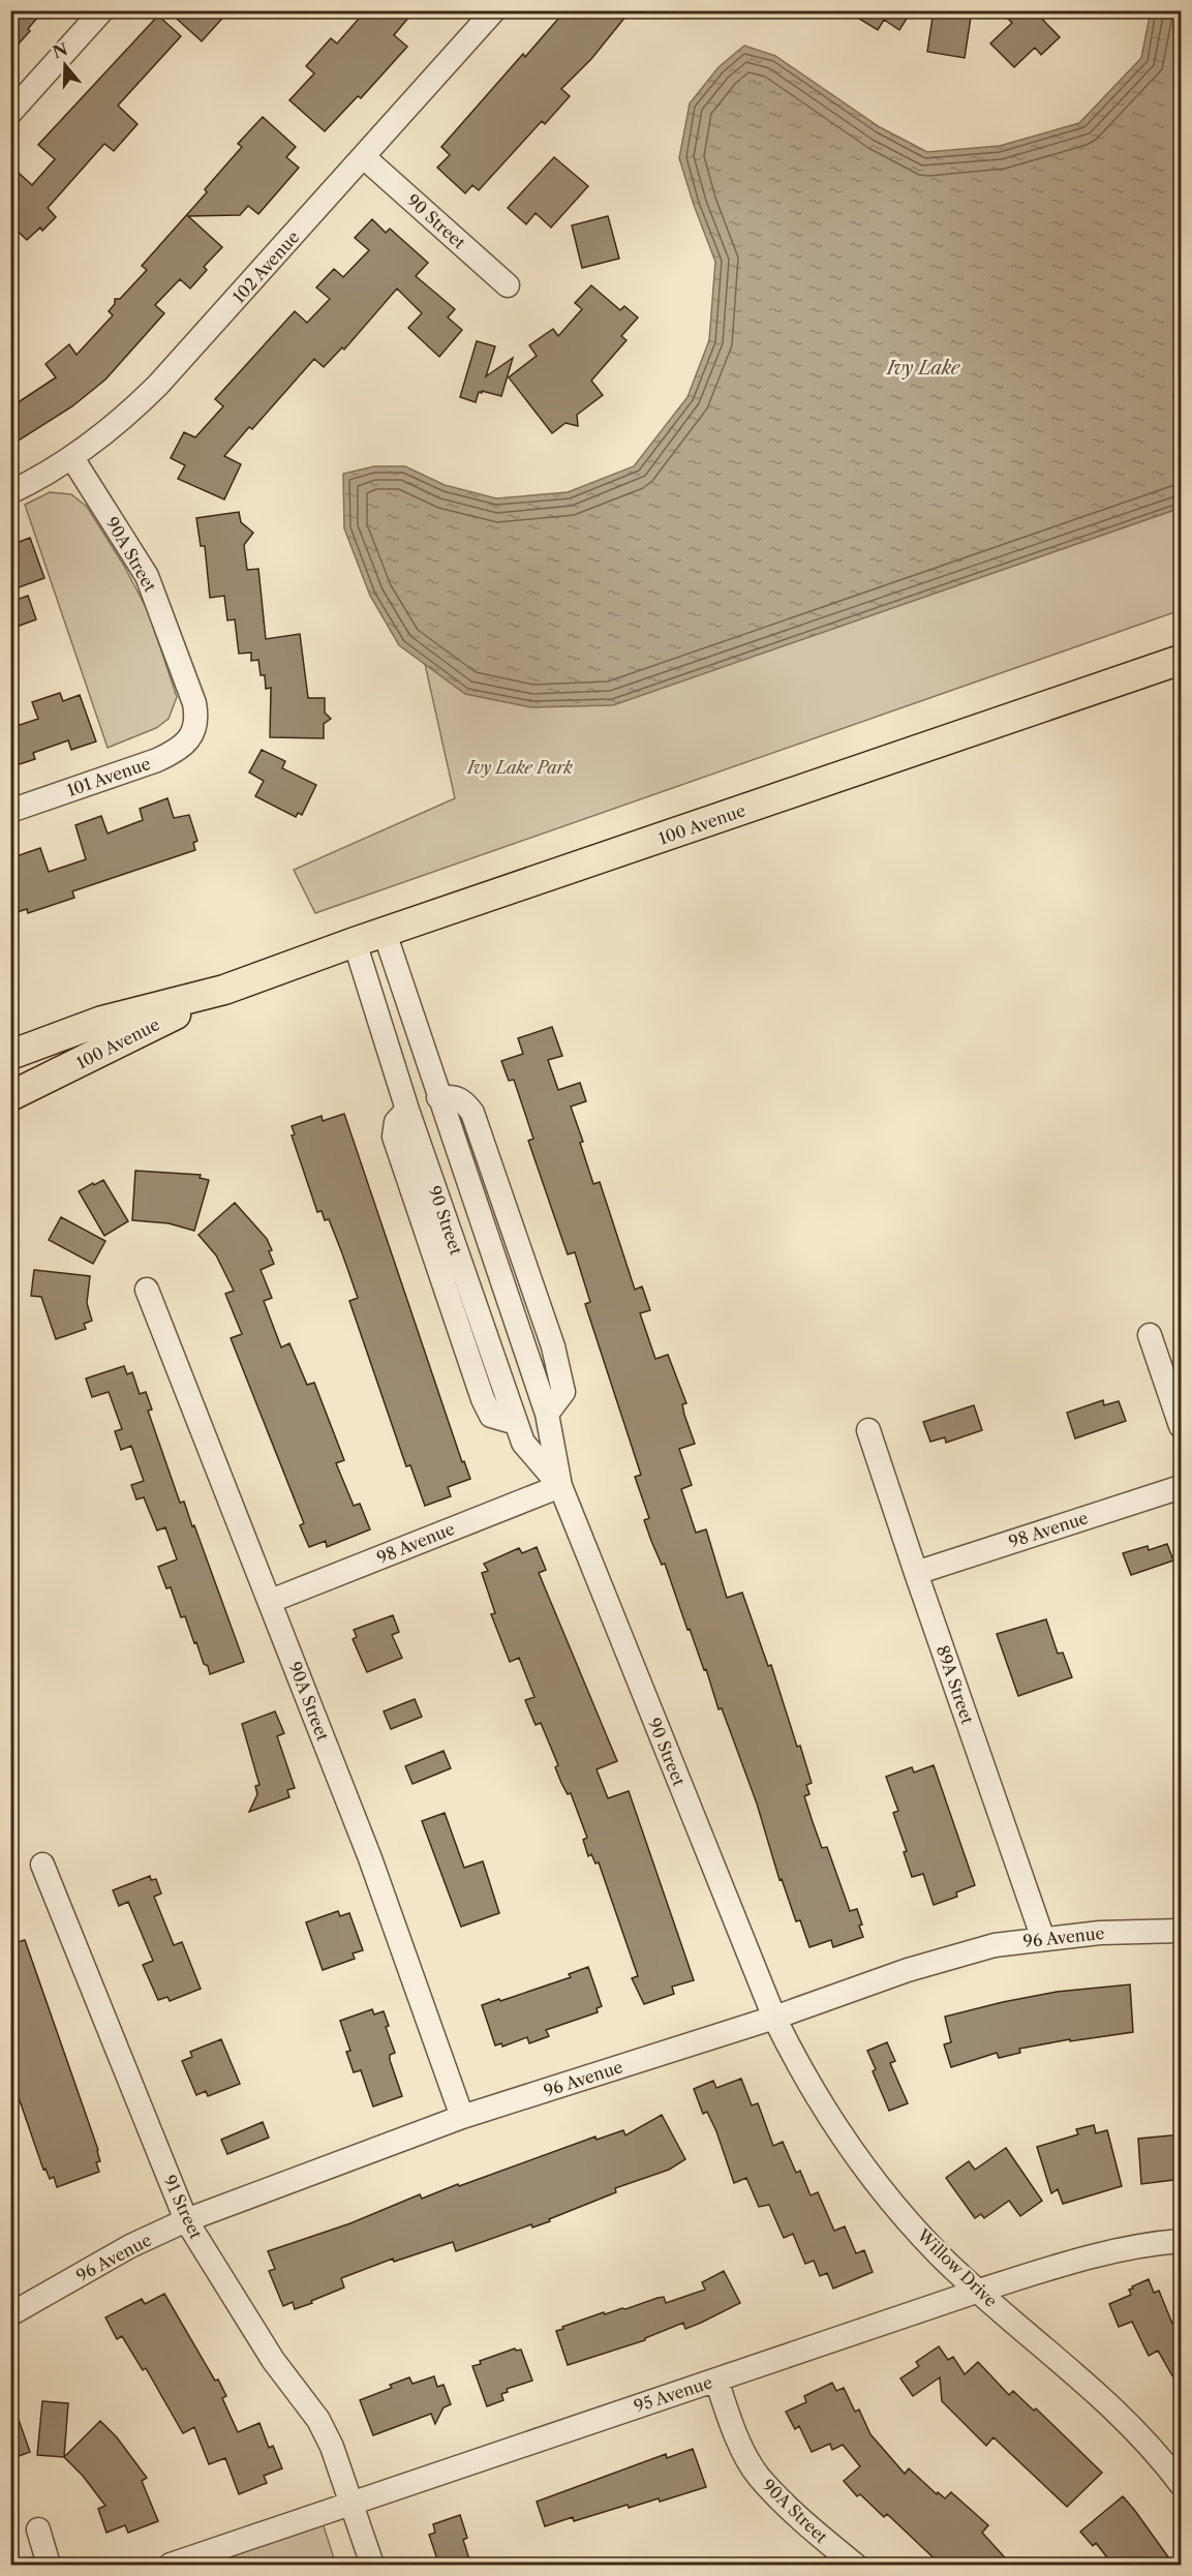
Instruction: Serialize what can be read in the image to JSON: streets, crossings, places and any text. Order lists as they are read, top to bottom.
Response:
{
  "streets": {
    "main road": ["100 Avenue"],
    "street": [
      "90 Street",
      "102 Avenue",
      "90A Street",
      "101 Avenue",
      "98 Avenue",
      "89A Street",
      "96 Avenue",
      "91 Street",
      "Willow Drive",
      "95 Avenue"
    ]
  },
  "crossings": [
    ["90 Street", "102 Avenue"],
    ["90 Street", "100 Avenue"],
    ["90 Street", "98 Avenue"],
    ["90 Street", "96 Avenue"],
    ["90 Street", "Willow Drive"],
    ["102 Avenue", "90A Street"],
    ["90A Street", "101 Avenue"],
    ["90A Street", "98 Avenue"],
    ["90A Street", "96 Avenue"],
    ["90A Street", "95 Avenue"],
    ["98 Avenue", "89A Street"],
    ["89A Street", "96 Avenue"],
    ["96 Avenue", "91 Street"],
    ["96 Avenue", "Willow Drive"],
    ["91 Street", "95 Avenue"],
    ["Willow Drive", "95 Avenue"]
  ],
  "water": ["Ivy Lake"],
  "parks": ["Ivy Lake Park"],
  "north": "top"
}
